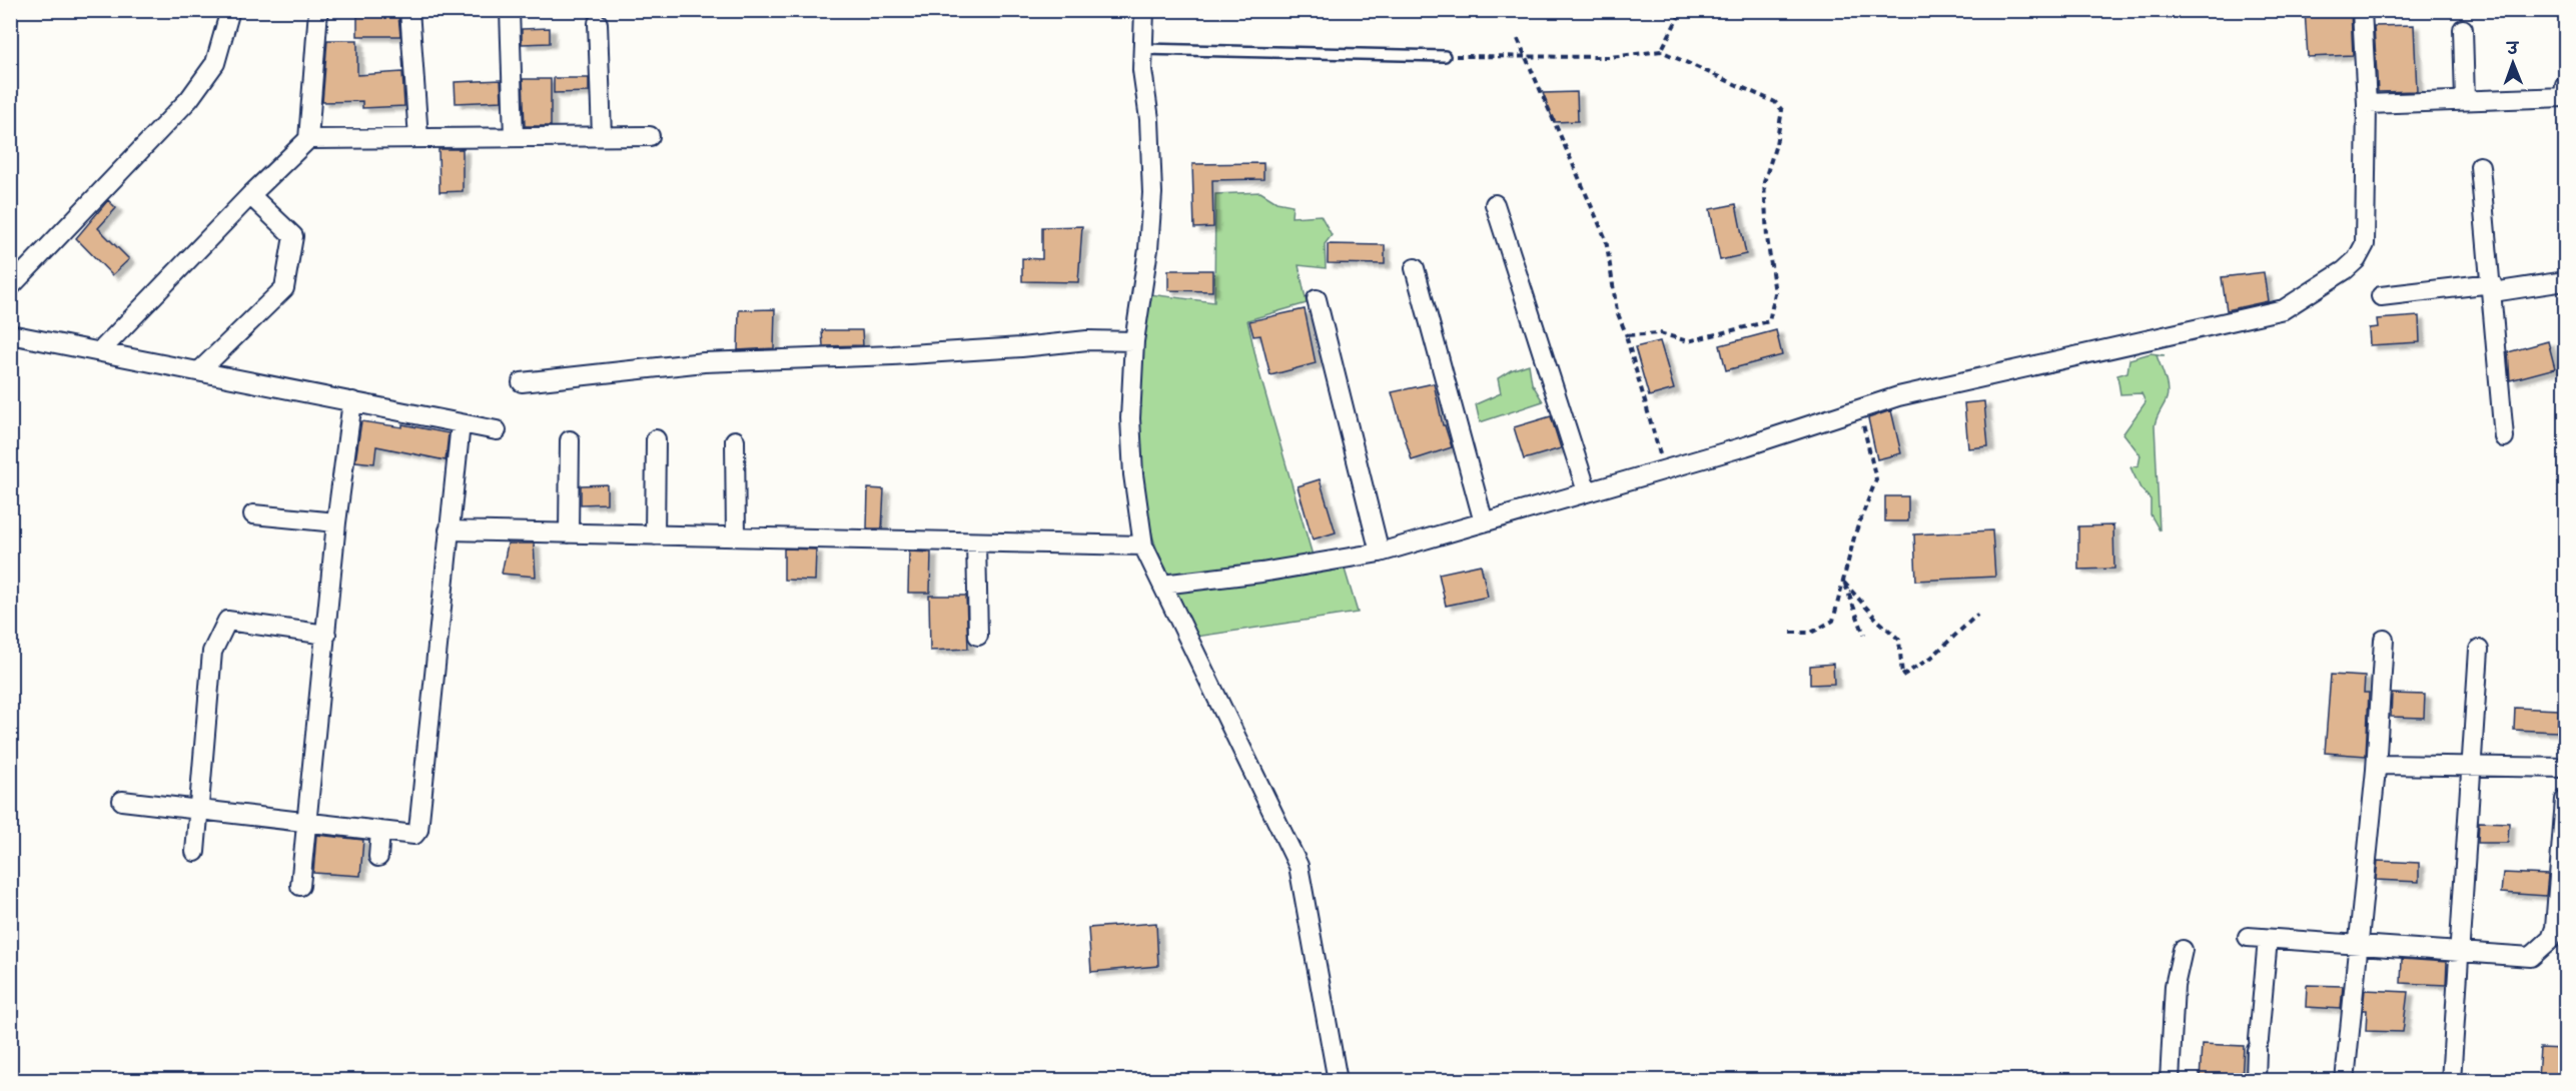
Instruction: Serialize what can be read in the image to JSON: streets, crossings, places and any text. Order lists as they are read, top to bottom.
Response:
{
  "north": "top"
}
